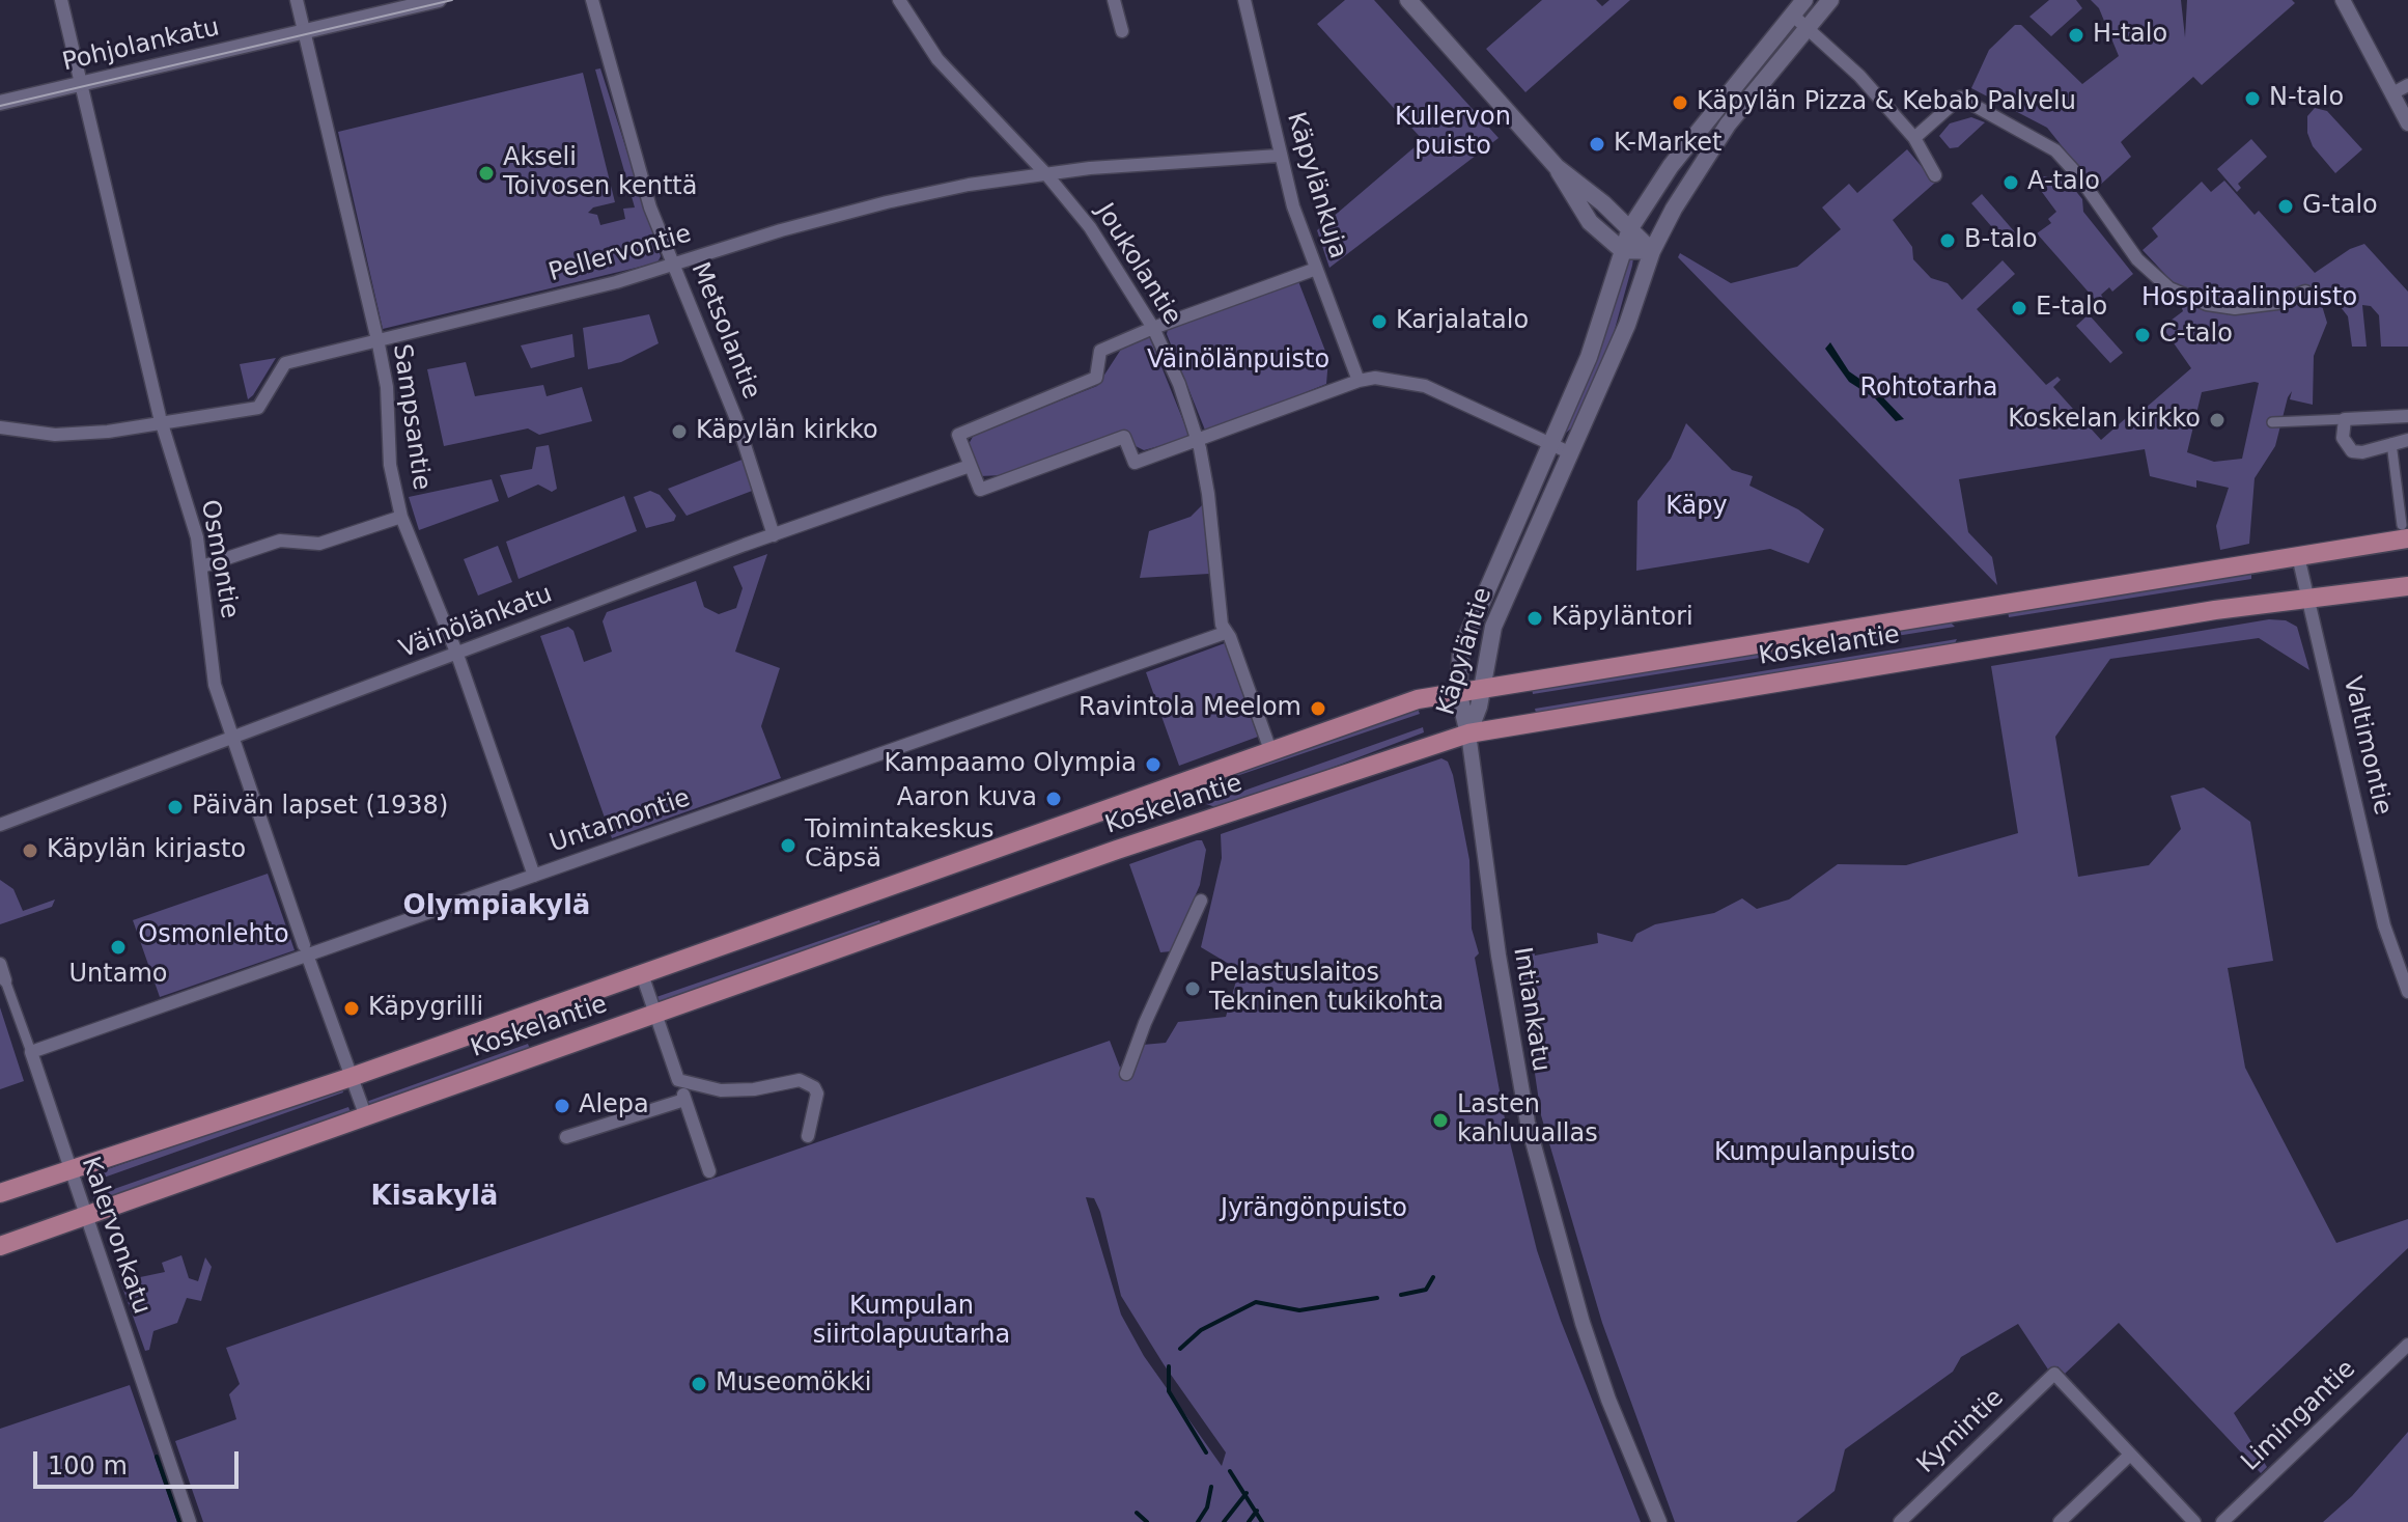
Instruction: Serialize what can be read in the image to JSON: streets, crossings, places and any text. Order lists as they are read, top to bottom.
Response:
{
  "streets": {
    "main road": ["Koskelantie", "Käpyläntie"],
    "street": [
      "Pohjolankatu",
      "Käpylänkuja",
      "Pellervontie",
      "Joukolantie",
      "Metsolantie",
      "Sampsantie",
      "Osmontie",
      "Väinölänkatu",
      "Valtimontie",
      "Untamontie",
      "Intiankatu",
      "Kalervonkatu",
      "Limingantie",
      "Kymintie"
    ]
  },
  "crossings": [
    ["Pohjolankatu", "Sampsantie"],
    ["Pohjolankatu", "Osmontie"],
    ["Käpylänkuja", "Pellervontie"],
    ["Pellervontie", "Joukolantie"],
    ["Pellervontie", "Metsolantie"],
    ["Pellervontie", "Sampsantie"],
    ["Pellervontie", "Osmontie"],
    ["Joukolantie", "Koskelantie"],
    ["Joukolantie", "Untamontie"],
    ["Metsolantie", "Väinölänkatu"],
    ["Sampsantie", "Väinölänkatu"],
    ["Sampsantie", "Untamontie"],
    ["Osmontie", "Väinölänkatu"],
    ["Osmontie", "Koskelantie"],
    ["Osmontie", "Untamontie"],
    ["Koskelantie", "Käpyläntie"],
    ["Koskelantie", "Valtimontie"],
    ["Koskelantie", "Intiankatu"],
    ["Koskelantie", "Kalervonkatu"],
    ["Käpyläntie", "Intiankatu"],
    ["Untamontie", "Kalervonkatu"]
  ],
  "districts": ["Olympiakylä", "Kisakylä"],
  "parks": [
    "Kullervon puisto",
    "Hospitaalinpuisto",
    "Väinölänpuisto",
    "Rohtotarha",
    "Käpy",
    "Osmonlehto",
    "Kumpulanpuisto",
    "Jyrängönpuisto",
    "Kumpulan siirtolapuutarha"
  ],
  "places": [
    "H-talo",
    "N-talo",
    "Käpylän Pizza & Kebab Palvelu",
    "K-Market",
    "Akseli Toivosen kenttä",
    "A-talo",
    "G-talo",
    "B-talo",
    "E-talo",
    "Karjalatalo",
    "C-talo",
    "Koskelan kirkko",
    "Käpylän kirkko",
    "Käpyläntori",
    "Ravintola Meelom",
    "Kampaamo Olympia",
    "Aaron kuva",
    "Päivän lapset (1938)",
    "Toimintakeskus Cäpsä",
    "Käpylän kirjasto",
    "Untamo",
    "Pelastuslaitos Tekninen tukikohta",
    "Käpygrilli",
    "Alepa",
    "Lasten kahluuallas",
    "Museomökki"
  ],
  "scale_bar": "100 m"
}
